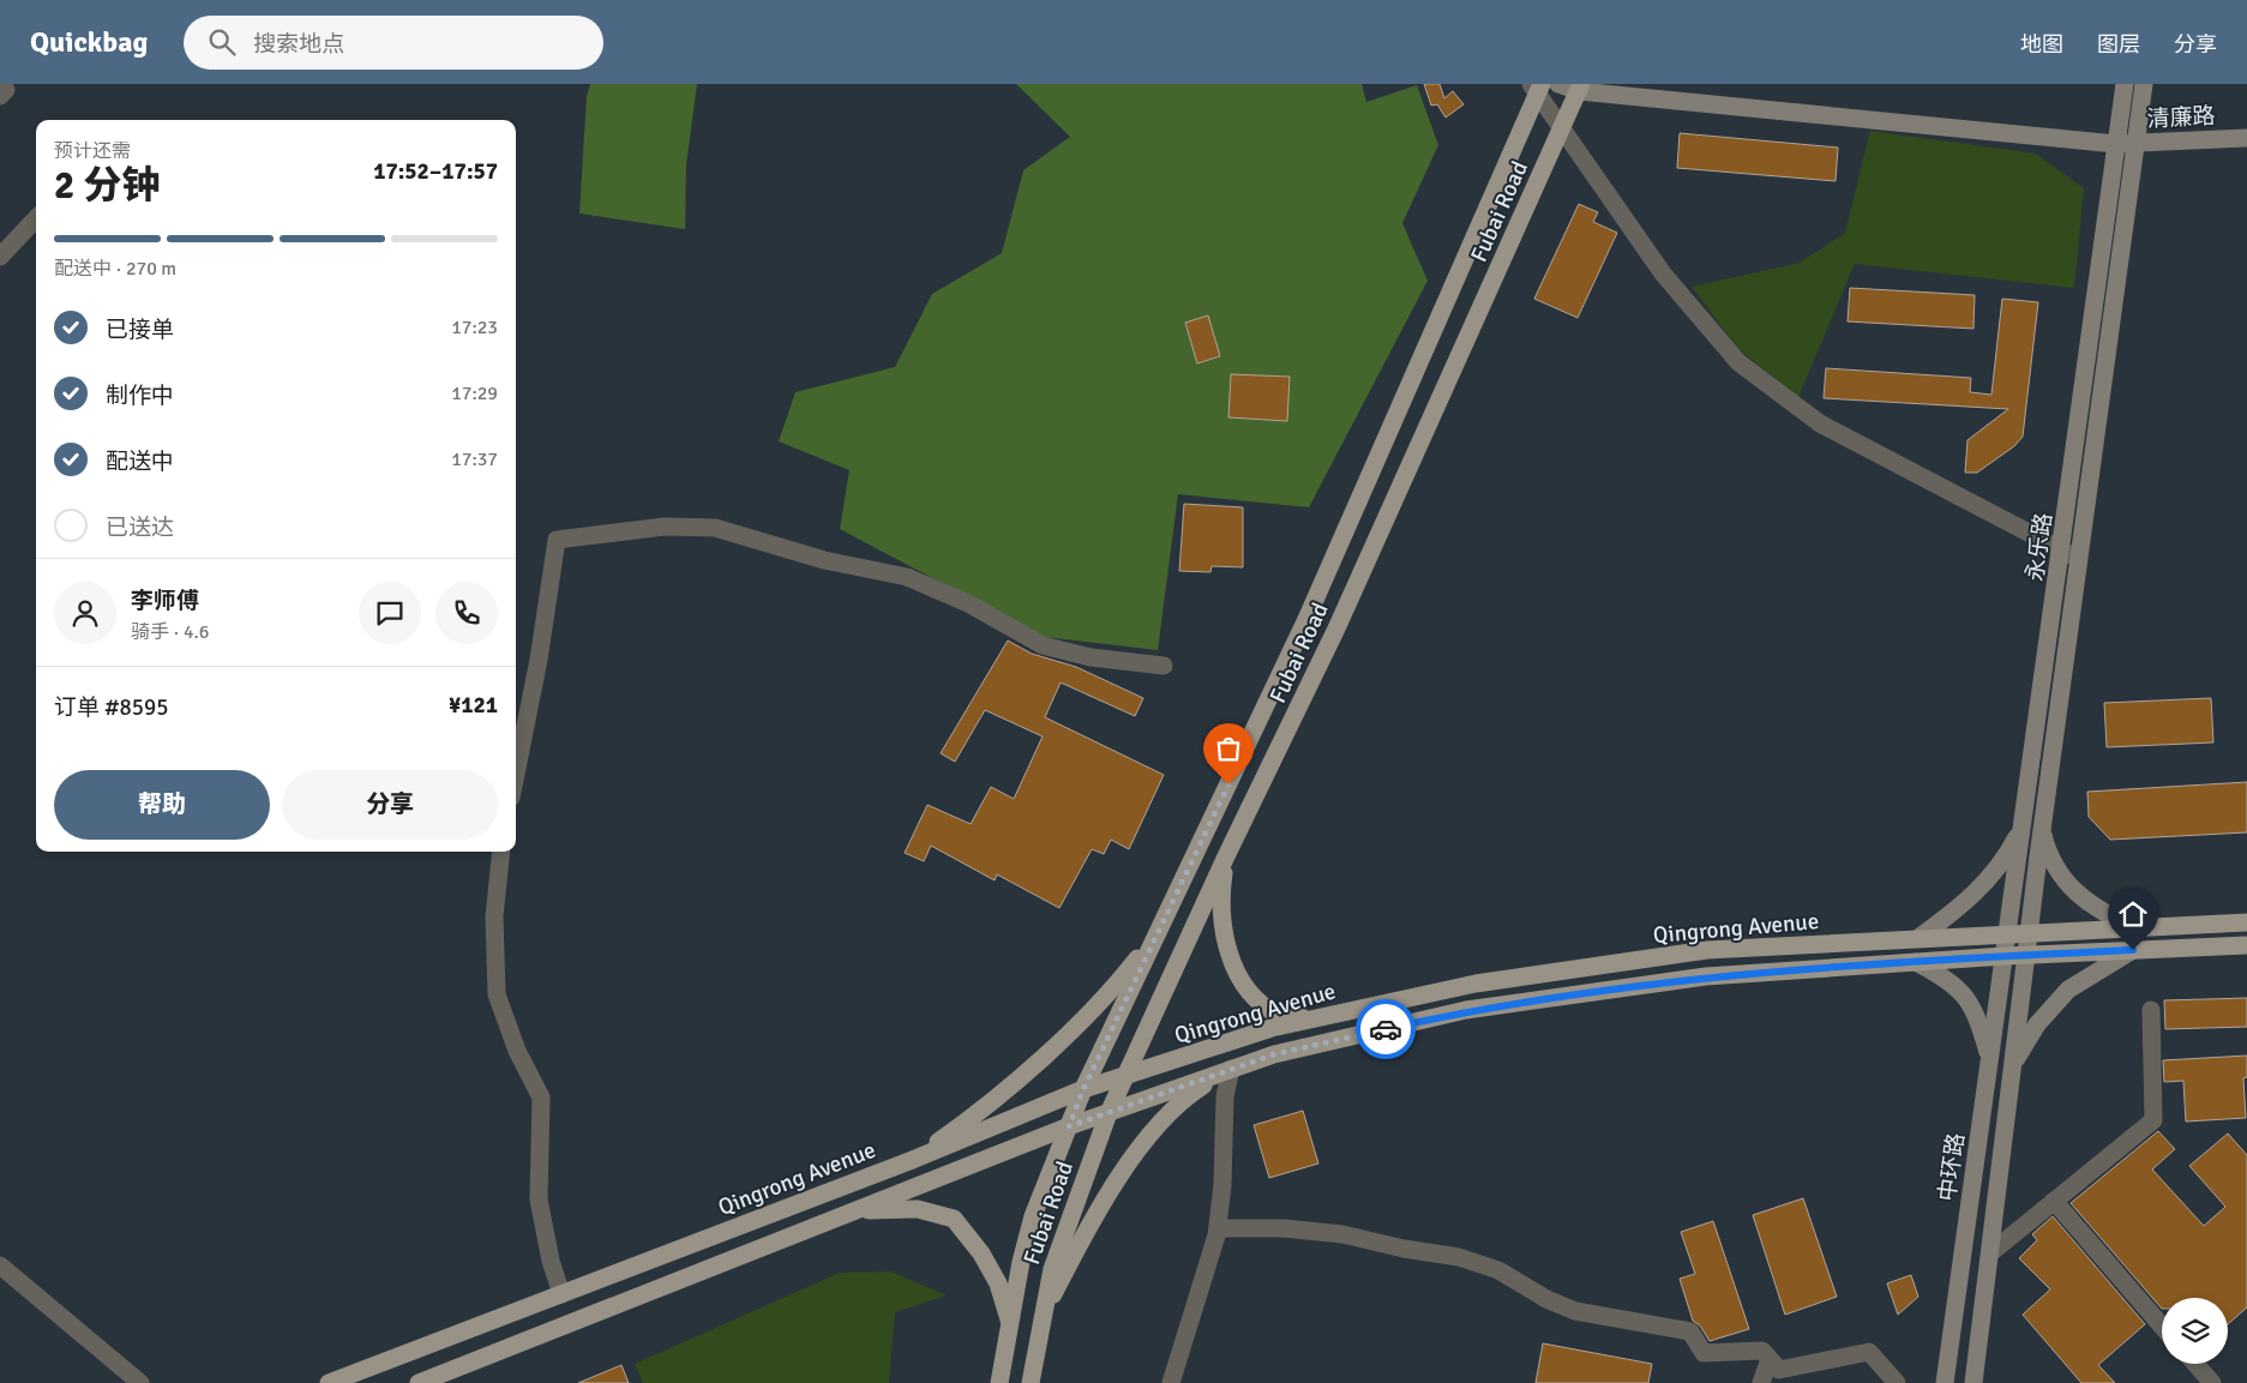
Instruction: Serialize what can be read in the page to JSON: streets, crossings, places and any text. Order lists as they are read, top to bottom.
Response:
{
  "streets": {
    "main road": ["Fubai Road", "Qingrong Avenue"],
    "street": ["清廉路", "永乐路", "中环路"]
  },
  "crossings": [
    ["清廉路", "Fubai Road"],
    ["清廉路", "永乐路"],
    ["Fubai Road", "Qingrong Avenue"],
    ["永乐路", "Qingrong Avenue"],
    ["永乐路", "中环路"],
    ["Qingrong Avenue", "中环路"]
  ],
  "page": {
    "header": "Quickbag",
    "search": "搜索地点",
    "nav": ["地图", "图层", "分享"],
    "heading": ["2 分钟", "预计还需", "17:52–17:57"],
    "panel": [
      "李师傅",
      "骑手 · 4.6",
      "订单 #8595",
      "¥121"
    ],
    "bar": "配送中 · 270 m",
    "list": [
      ["已接单", "17:23"],
      ["制作中", "17:29"],
      ["配送中", "17:37"],
      "已送达"
    ],
    "buttons": ["帮助", "分享"]
  }
}
